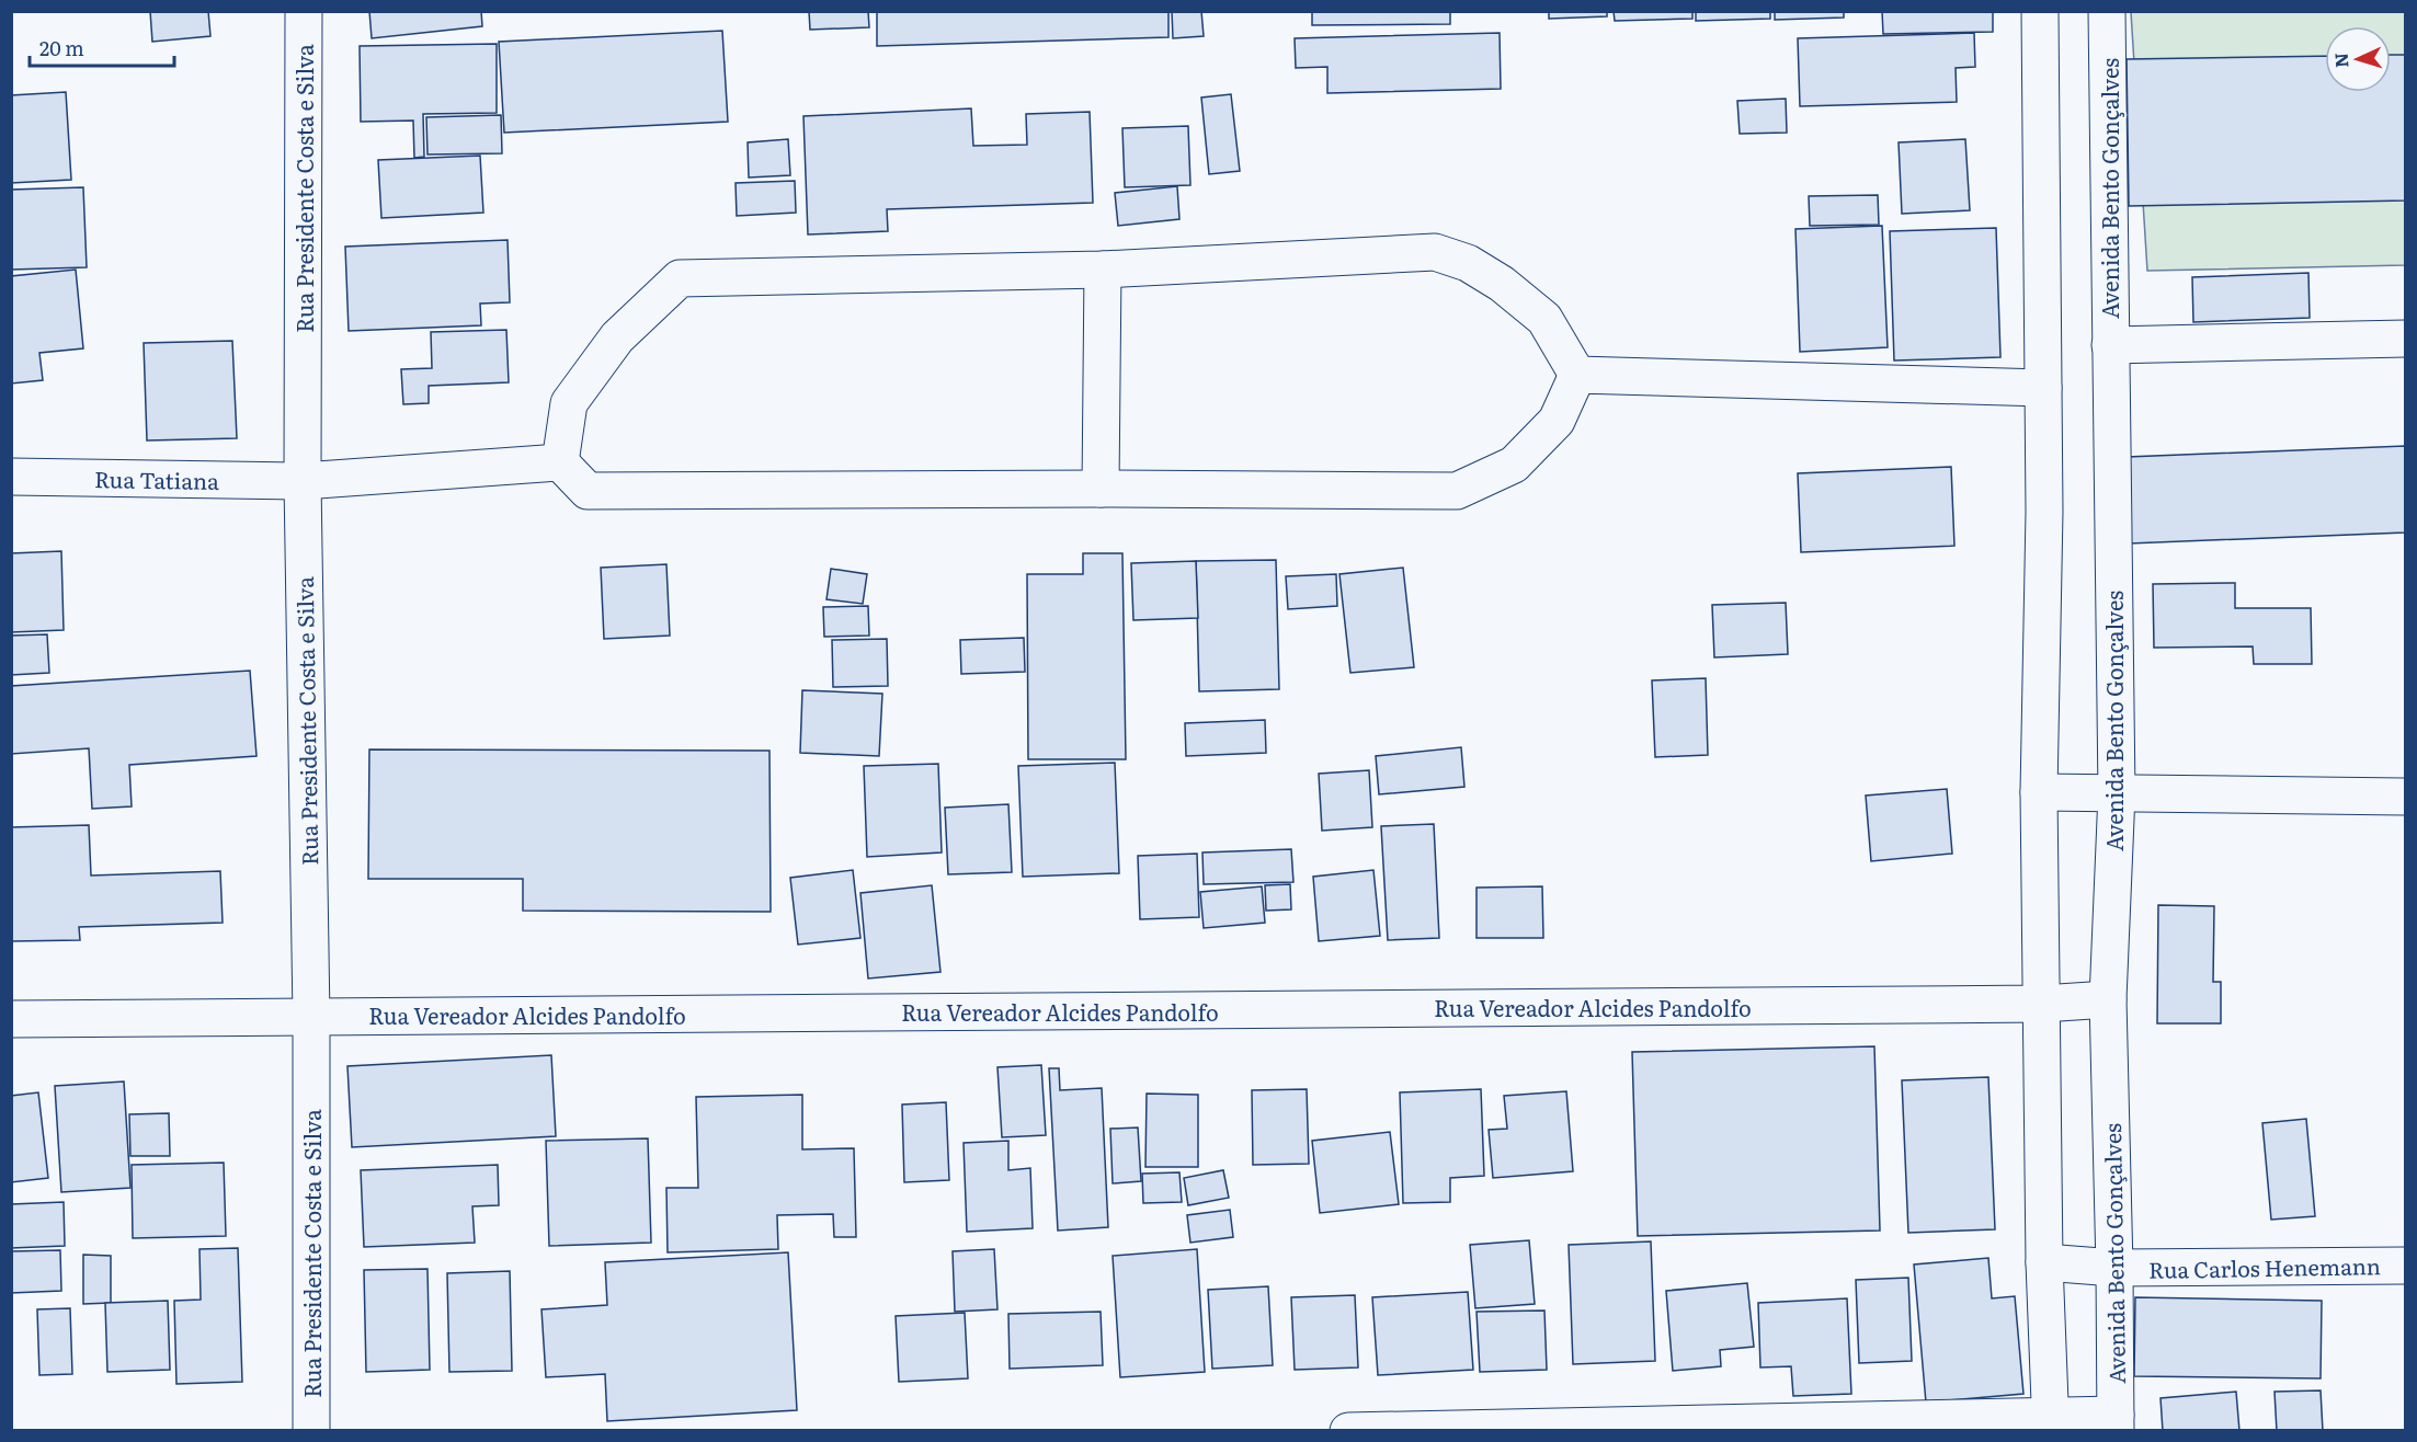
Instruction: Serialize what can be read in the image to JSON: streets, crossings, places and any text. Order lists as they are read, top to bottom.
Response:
{
  "streets": {
    "street": [
      "Rua Presidente Costa e Silva",
      "Avenida Bento Gonçalves",
      "Rua Tatiana",
      "Rua Vereador Alcides Pandolfo",
      "Rua Carlos Henemann"
    ]
  },
  "crossings": [
    ["Rua Presidente Costa e Silva", "Rua Tatiana"],
    ["Rua Presidente Costa e Silva", "Rua Vereador Alcides Pandolfo"],
    ["Avenida Bento Gonçalves", "Rua Vereador Alcides Pandolfo"],
    ["Avenida Bento Gonçalves", "Rua Carlos Henemann"]
  ],
  "scale_bar": "20 m",
  "north": "left"
}
